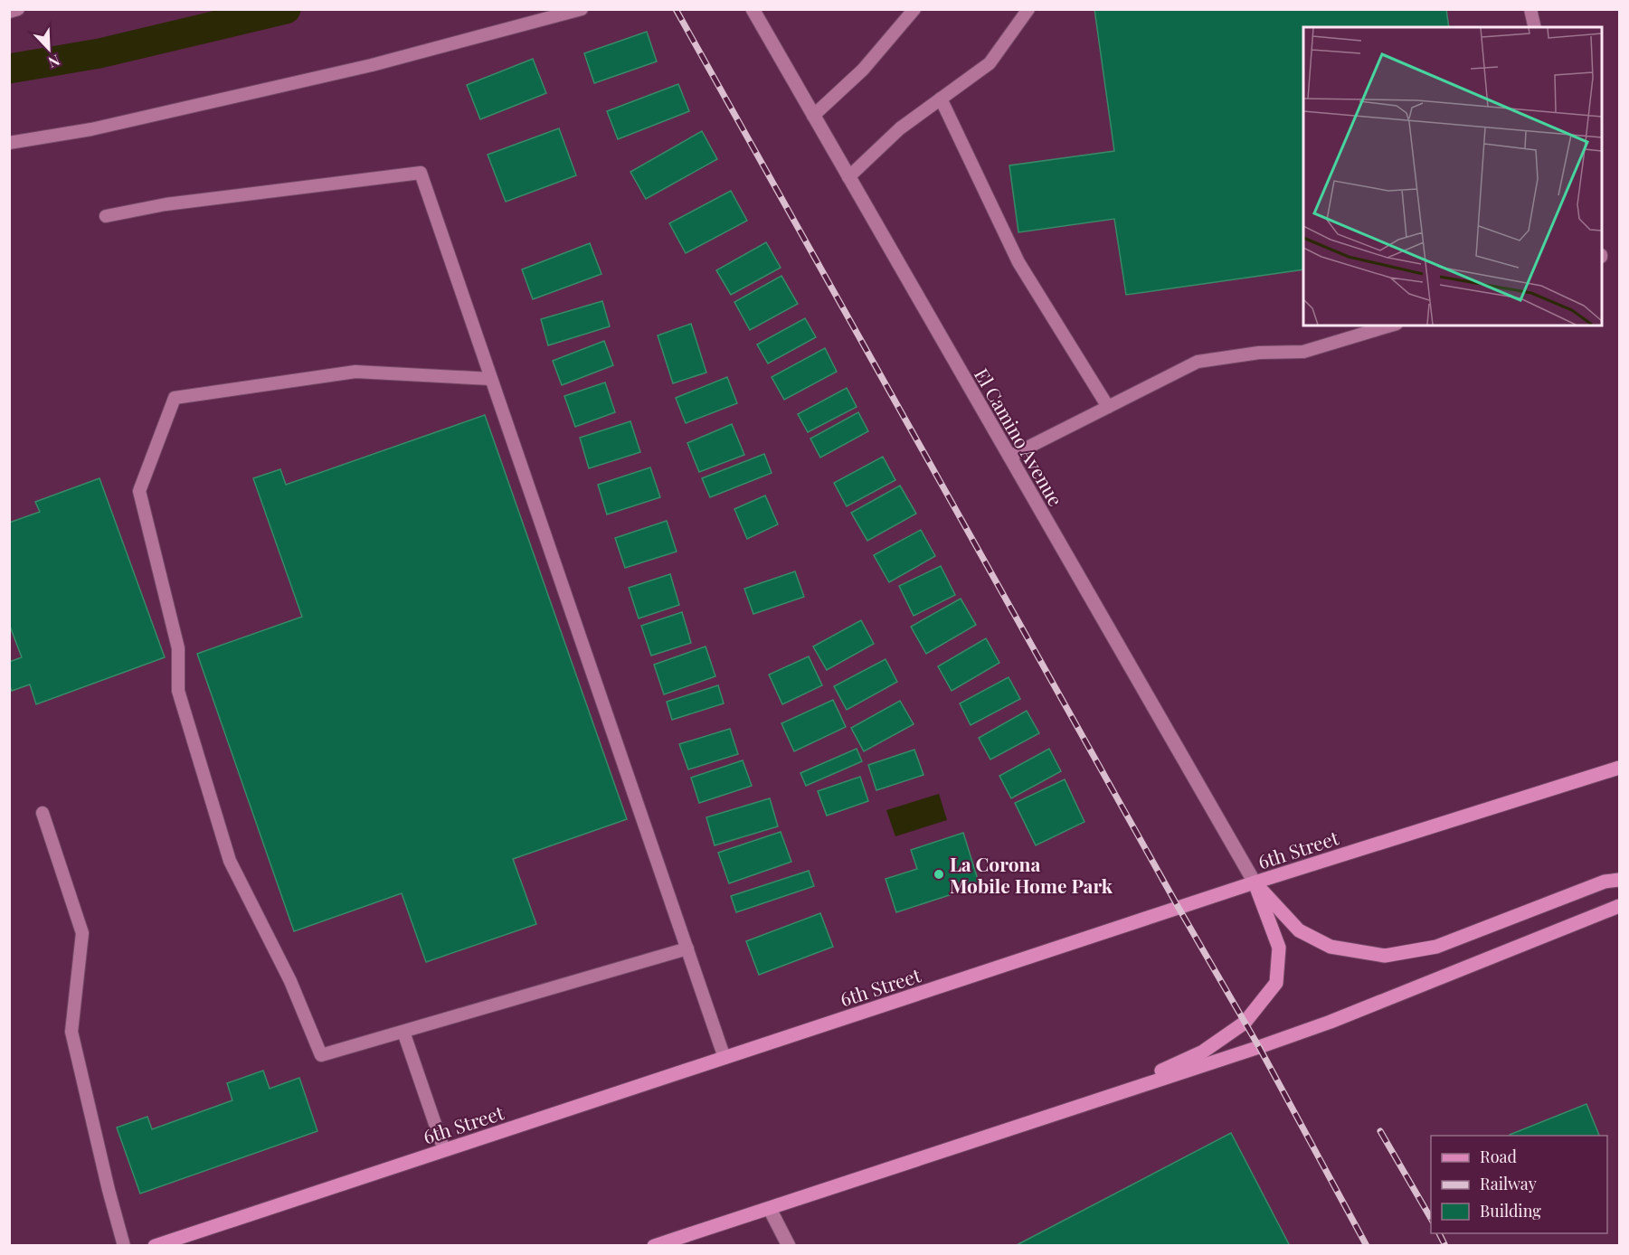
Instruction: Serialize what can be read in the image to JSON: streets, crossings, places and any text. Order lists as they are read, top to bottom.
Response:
{
  "streets": {
    "main road": ["6th Street"],
    "street": ["El Camino Avenue"]
  },
  "crossings": [
    ["El Camino Avenue", "6th Street"]
  ],
  "places": ["La Corona Mobile Home Park"],
  "legend": ["Road", "Railway", "Building"],
  "north": "bottom right"
}
